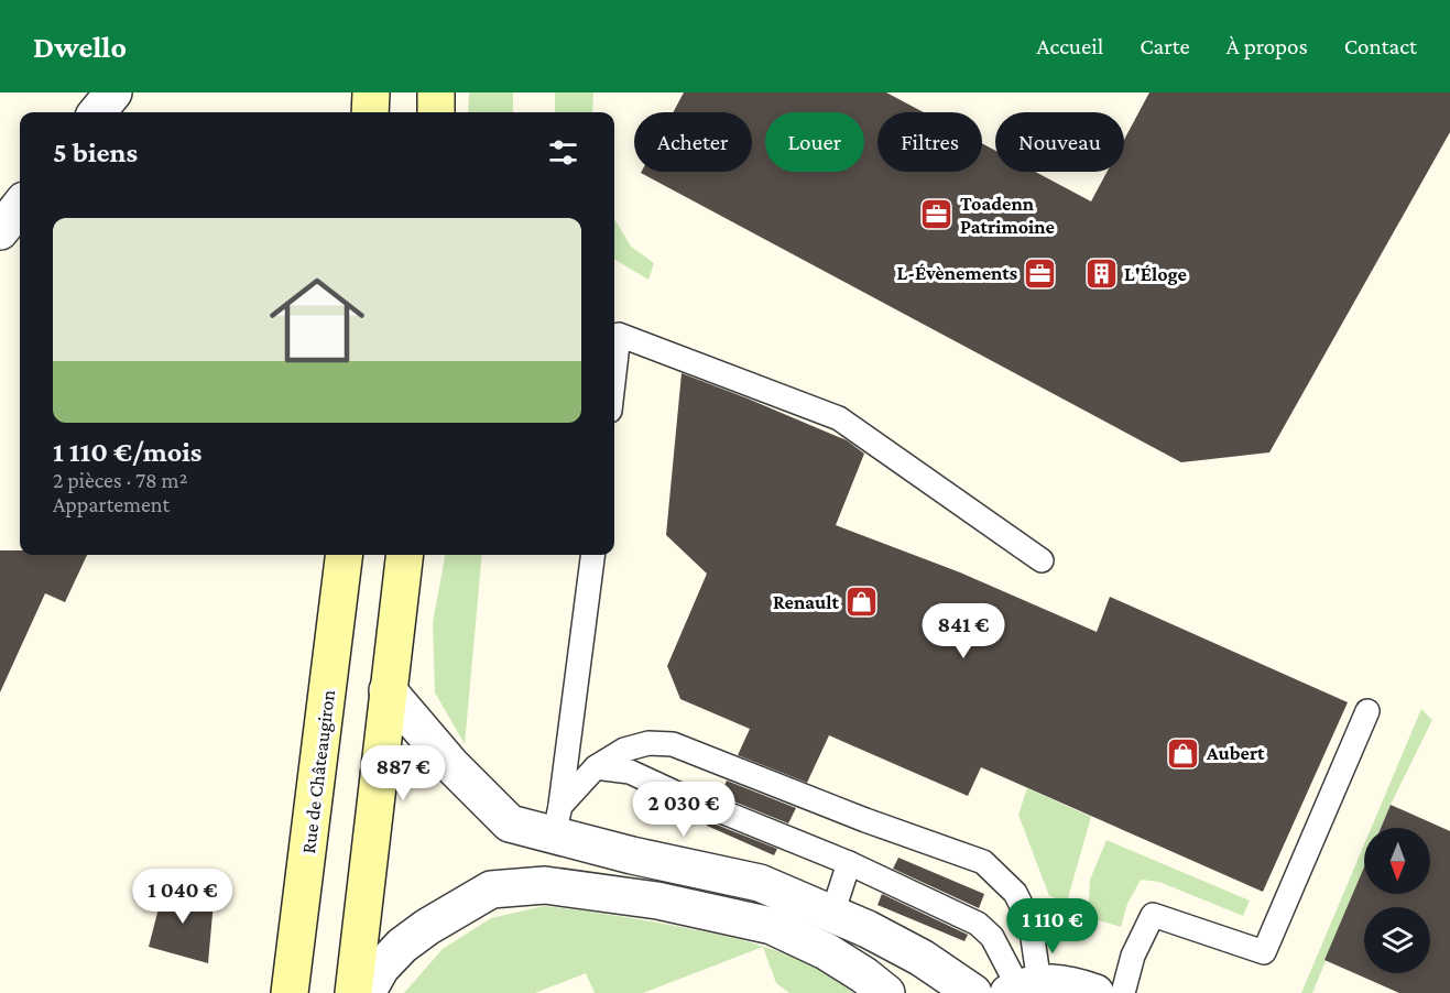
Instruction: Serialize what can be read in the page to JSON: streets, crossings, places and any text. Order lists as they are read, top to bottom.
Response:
{
  "streets": {
    "main road": ["Rue de Châteaugiron"]
  },
  "places": {
    "office": ["Toadenn Patrimoine", "L-Évènements"],
    "building": ["L'Éloge"],
    "shop": ["Renault", "Aubert"]
  },
  "north": "bottom",
  "page": {
    "header": "Dwello",
    "nav": [
      "Accueil",
      "Carte",
      "À propos",
      "Contact"
    ],
    "chip": [
      "Acheter",
      "Louer",
      "Filtres",
      "Nouveau"
    ],
    "heading": "5 biens",
    "list": [
      {
        "name": "1 110 €/mois",
        "note": "2 pièces · 78 m² · Appartement"
      }
    ],
    "price": [
      "841 €",
      "887 €",
      "2 030 €",
      "1 040 €",
      "1 110 €"
    ]
  }
}
